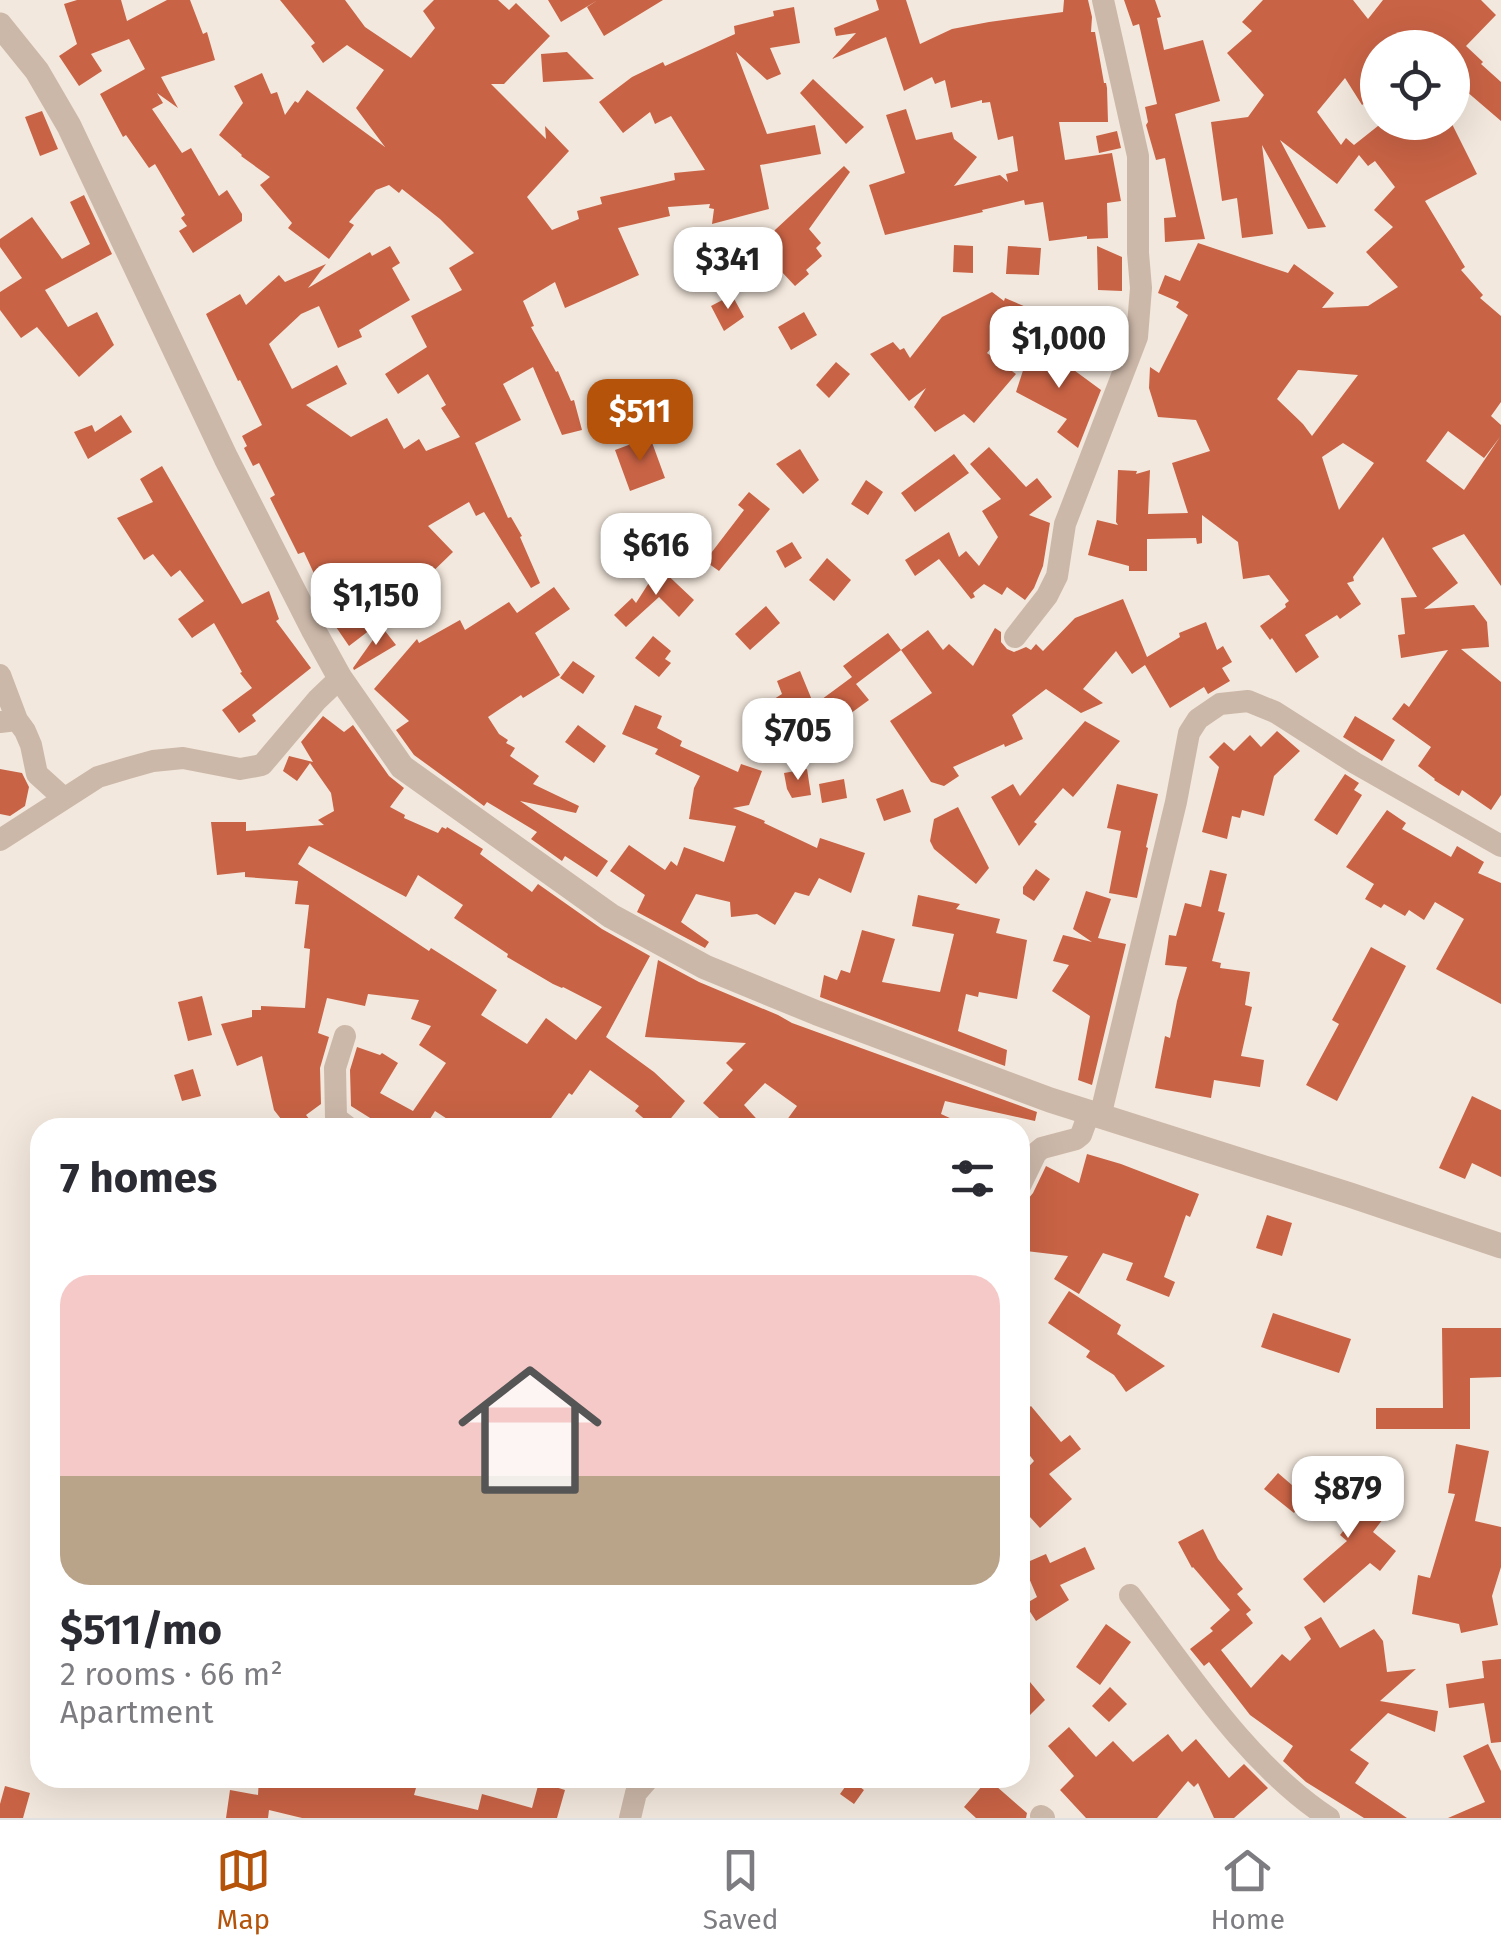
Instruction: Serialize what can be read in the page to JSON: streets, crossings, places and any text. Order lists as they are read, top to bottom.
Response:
{
  "page": {
    "price": [
      "$341",
      "$1,000",
      "$511",
      "$616",
      "$1,150",
      "$705",
      "$879"
    ],
    "heading": "7 homes",
    "list": [
      {
        "name": "$511/mo",
        "note": "2 rooms · 66 m² · Apartment"
      }
    ],
    "tabs": ["Map", "Saved", "Home"]
  }
}
